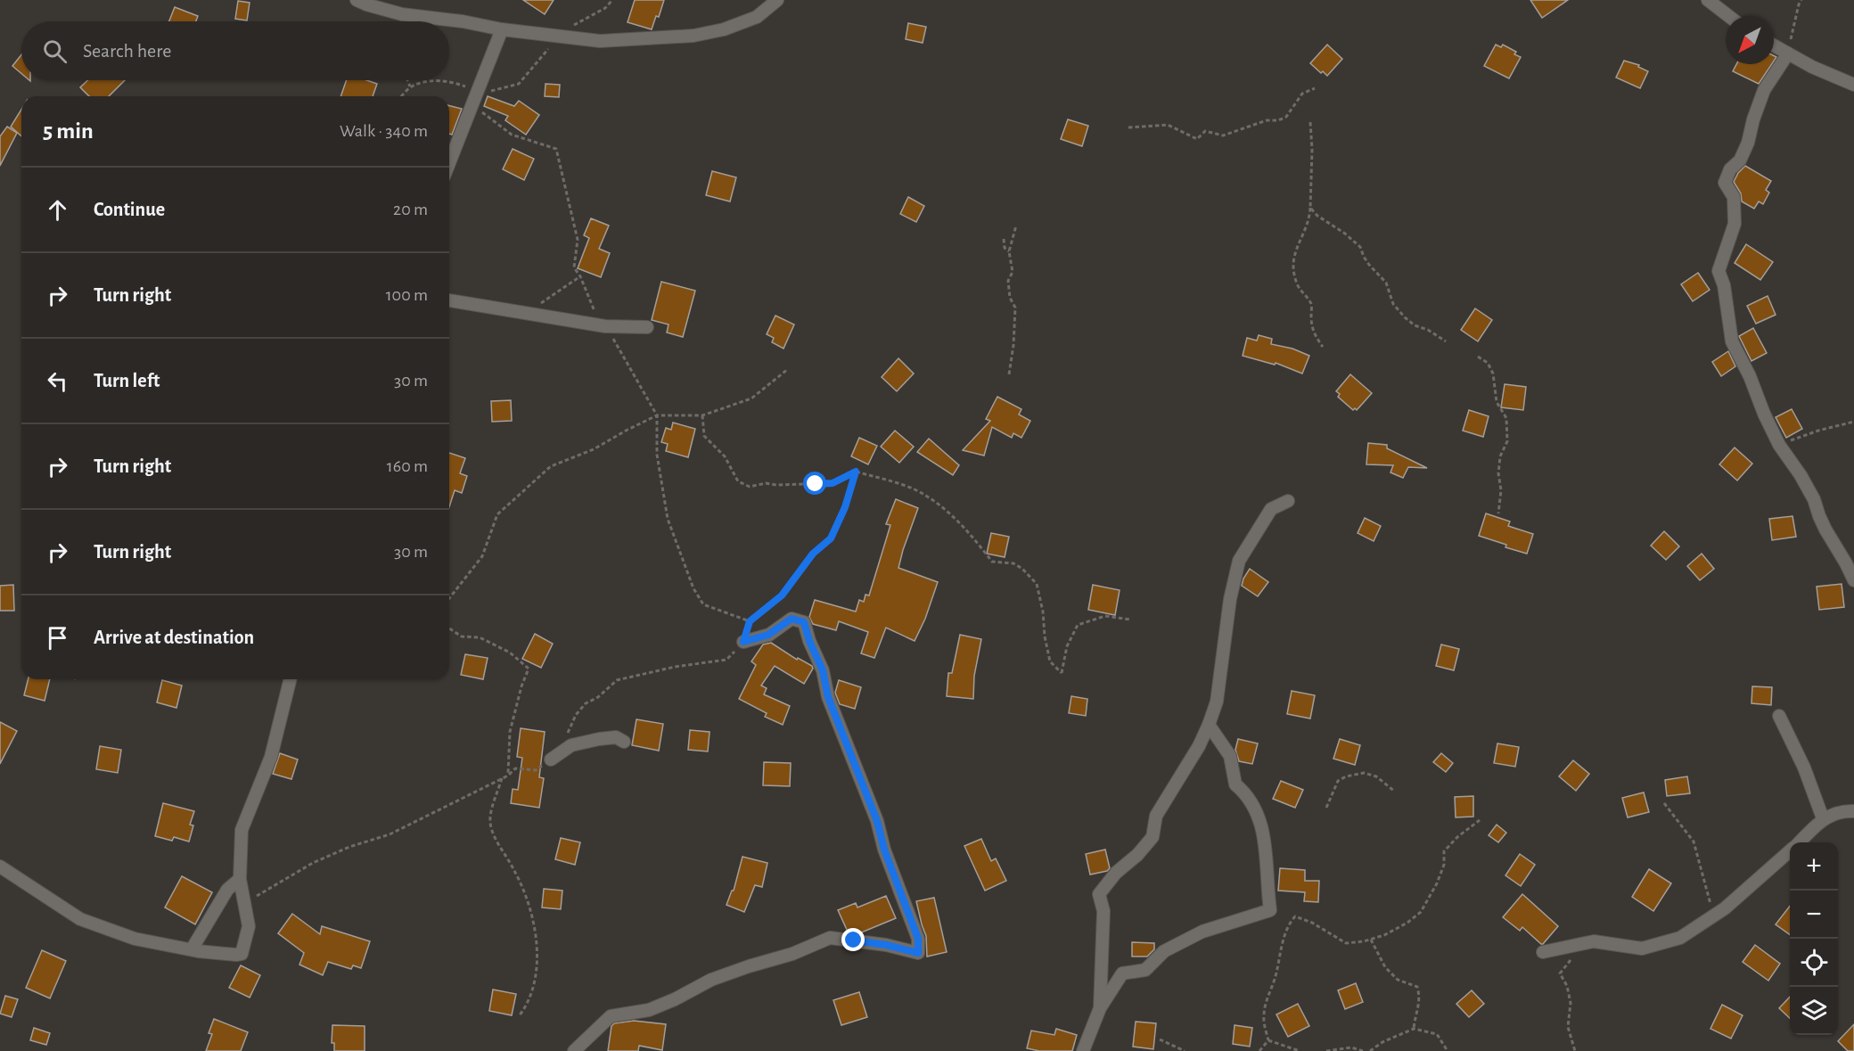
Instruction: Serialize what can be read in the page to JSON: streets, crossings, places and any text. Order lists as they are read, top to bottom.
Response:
{
  "north": "bottom left",
  "page": {
    "search": "Search here",
    "heading": ["5 min", "Walk · 340 m"],
    "list": [
      ["Continue", "20 m"],
      ["Turn right", "100 m"],
      ["Turn left", "30 m"],
      ["Turn right", "160 m"],
      ["Turn right", "30 m"],
      "Arrive at destination"
    ],
    "map_buttons": ["+", "−"]
  }
}
